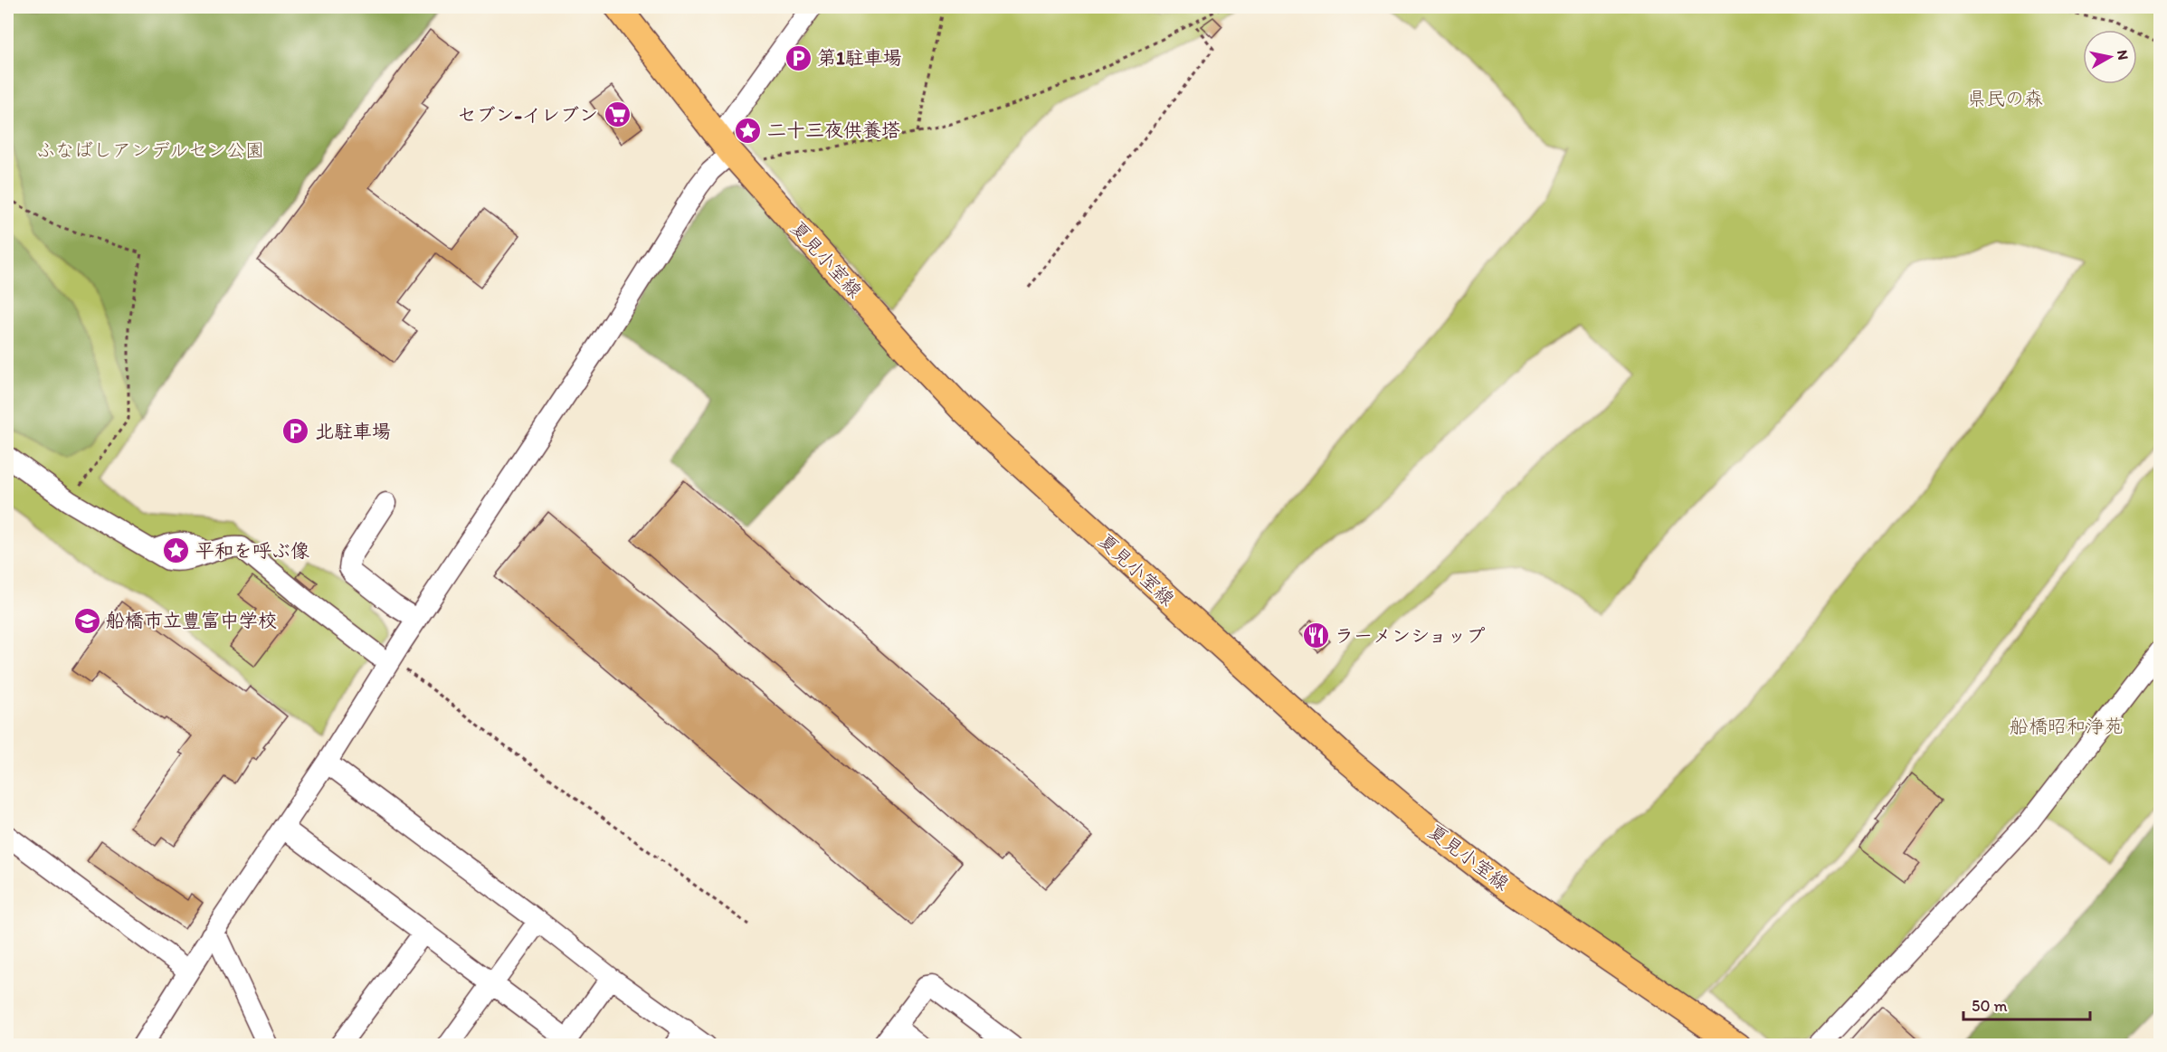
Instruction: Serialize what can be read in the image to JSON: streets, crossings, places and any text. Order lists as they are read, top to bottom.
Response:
{
  "streets": {
    "main road": ["夏見小室線"]
  },
  "parks": ["県民の森", "ふなばしアンデルセン公園", "船橋昭和浄苑"],
  "places": {
    "parking": ["第1駐車場", "北駐車場"],
    "supermarket": ["セブン-イレブン"],
    "place": ["二十三夜供養塔", "平和を呼ぶ像"],
    "school or university": ["船橋市立豊富中学校"],
    "restaurant": ["ラーメンショップ"]
  },
  "scale_bar": "50 m",
  "north": "right"
}
